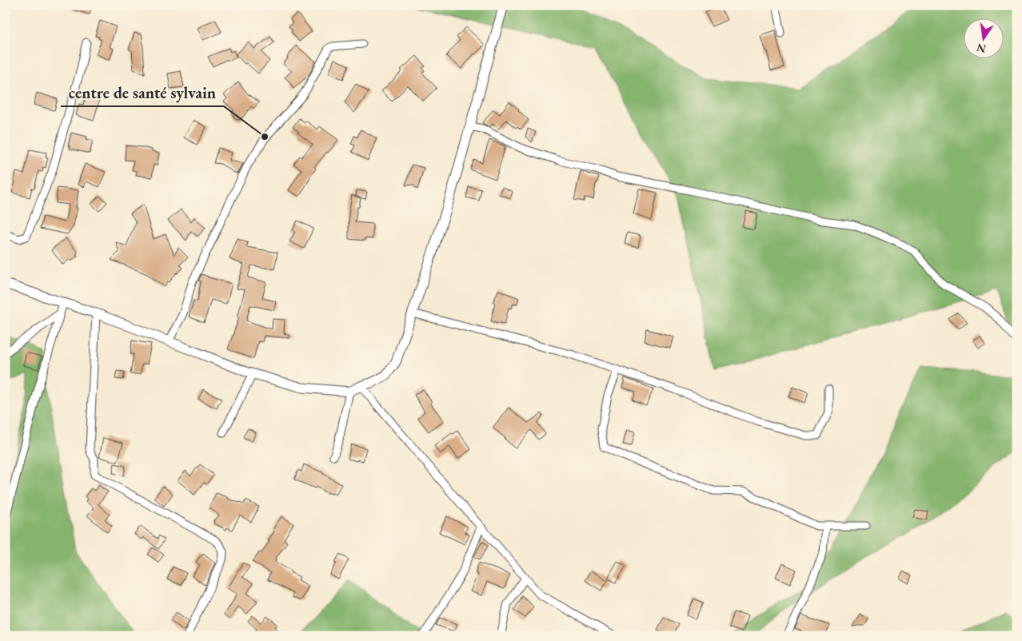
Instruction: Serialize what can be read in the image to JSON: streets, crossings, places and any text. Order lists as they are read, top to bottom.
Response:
{
  "places": ["centre de santé sylvain"],
  "north": "bottom"
}
